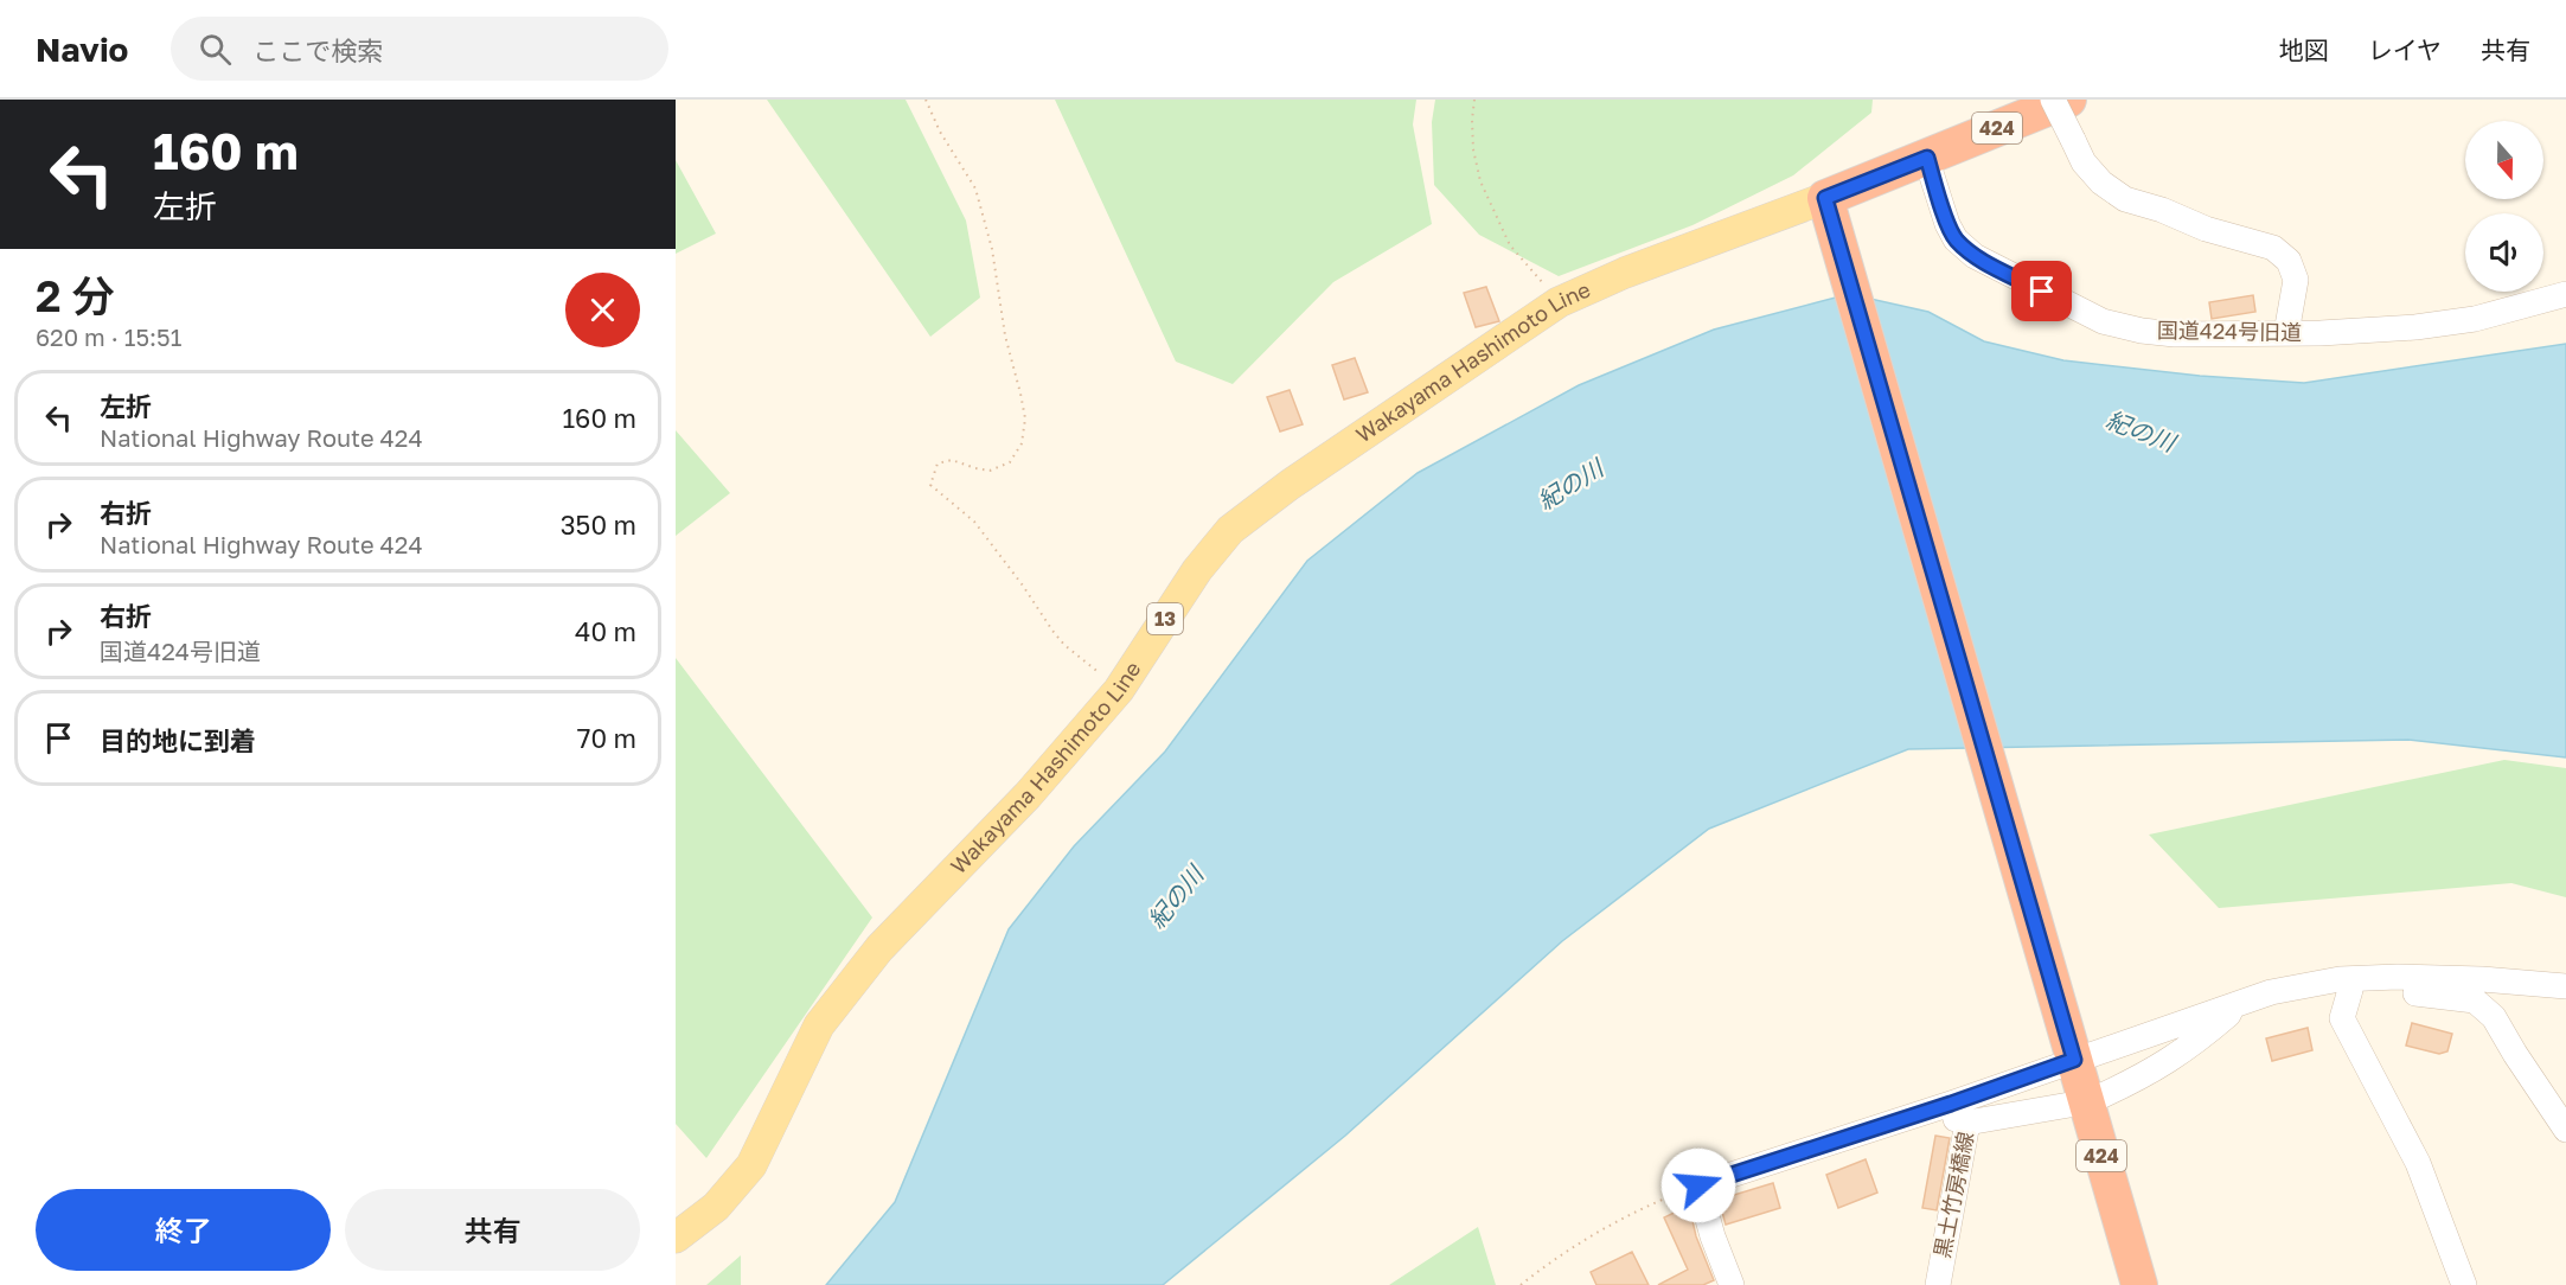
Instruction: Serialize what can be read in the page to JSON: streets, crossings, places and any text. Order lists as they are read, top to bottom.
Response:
{
  "streets": {
    "highway": ["424"],
    "main road": ["Wakayama Hashimoto Line", "13"],
    "street": ["国道424号旧道", "黒土竹房橋線"]
  },
  "crossings": [
    ["424", "国道424号旧道"],
    ["424", "Wakayama Hashimoto Line"]
  ],
  "water": ["紀の川"],
  "north": "bottom",
  "page": {
    "header": "Navio",
    "search": "ここで検索",
    "nav": ["地図", "レイヤ", "共有"],
    "turn": ["160 m", "左折"],
    "heading": ["2 分", "620 m · 15:51"],
    "list": [
      {
        "name": "左折",
        "note": "National Highway Route 424",
        "value": "160 m"
      },
      {
        "name": "右折",
        "note": "National Highway Route 424",
        "value": "350 m"
      },
      {
        "name": "右折",
        "note": "国道424号旧道",
        "value": "40 m"
      },
      {
        "name": "目的地に到着",
        "value": "70 m"
      }
    ],
    "buttons": ["終了", "共有"]
  }
}
